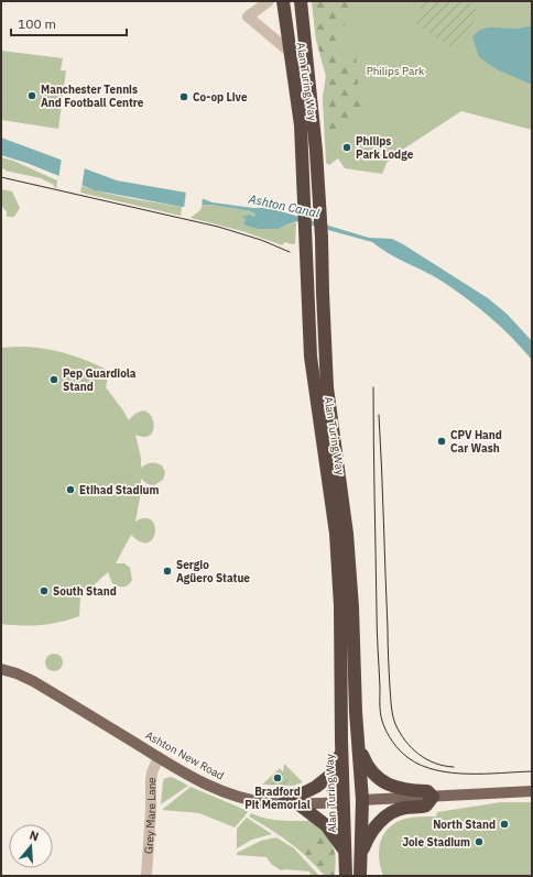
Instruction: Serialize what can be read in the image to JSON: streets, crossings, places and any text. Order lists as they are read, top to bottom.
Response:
{
  "streets": {
    "highway": ["Alan Turing Way", "Ashton New Road"],
    "street": ["Grey Mare Lane"]
  },
  "crossings": [
    ["Alan Turing Way", "Ashton New Road"],
    ["Ashton New Road", "Grey Mare Lane"]
  ],
  "water": ["Ashton Canal"],
  "parks": ["Philips Park"],
  "places": [
    "Manchester Tennis And Football Centre",
    "Co-op Live",
    "Philips Park Lodge",
    "Pep Guardiola Stand",
    "CPV Hand Car Wash",
    "Etihad Stadium",
    "Sergio Agüero Statue",
    "South Stand",
    "Bradford Pit Memorial",
    "North Stand",
    "Joie Stadium"
  ],
  "scale_bar": "100 m",
  "north": "top"
}
